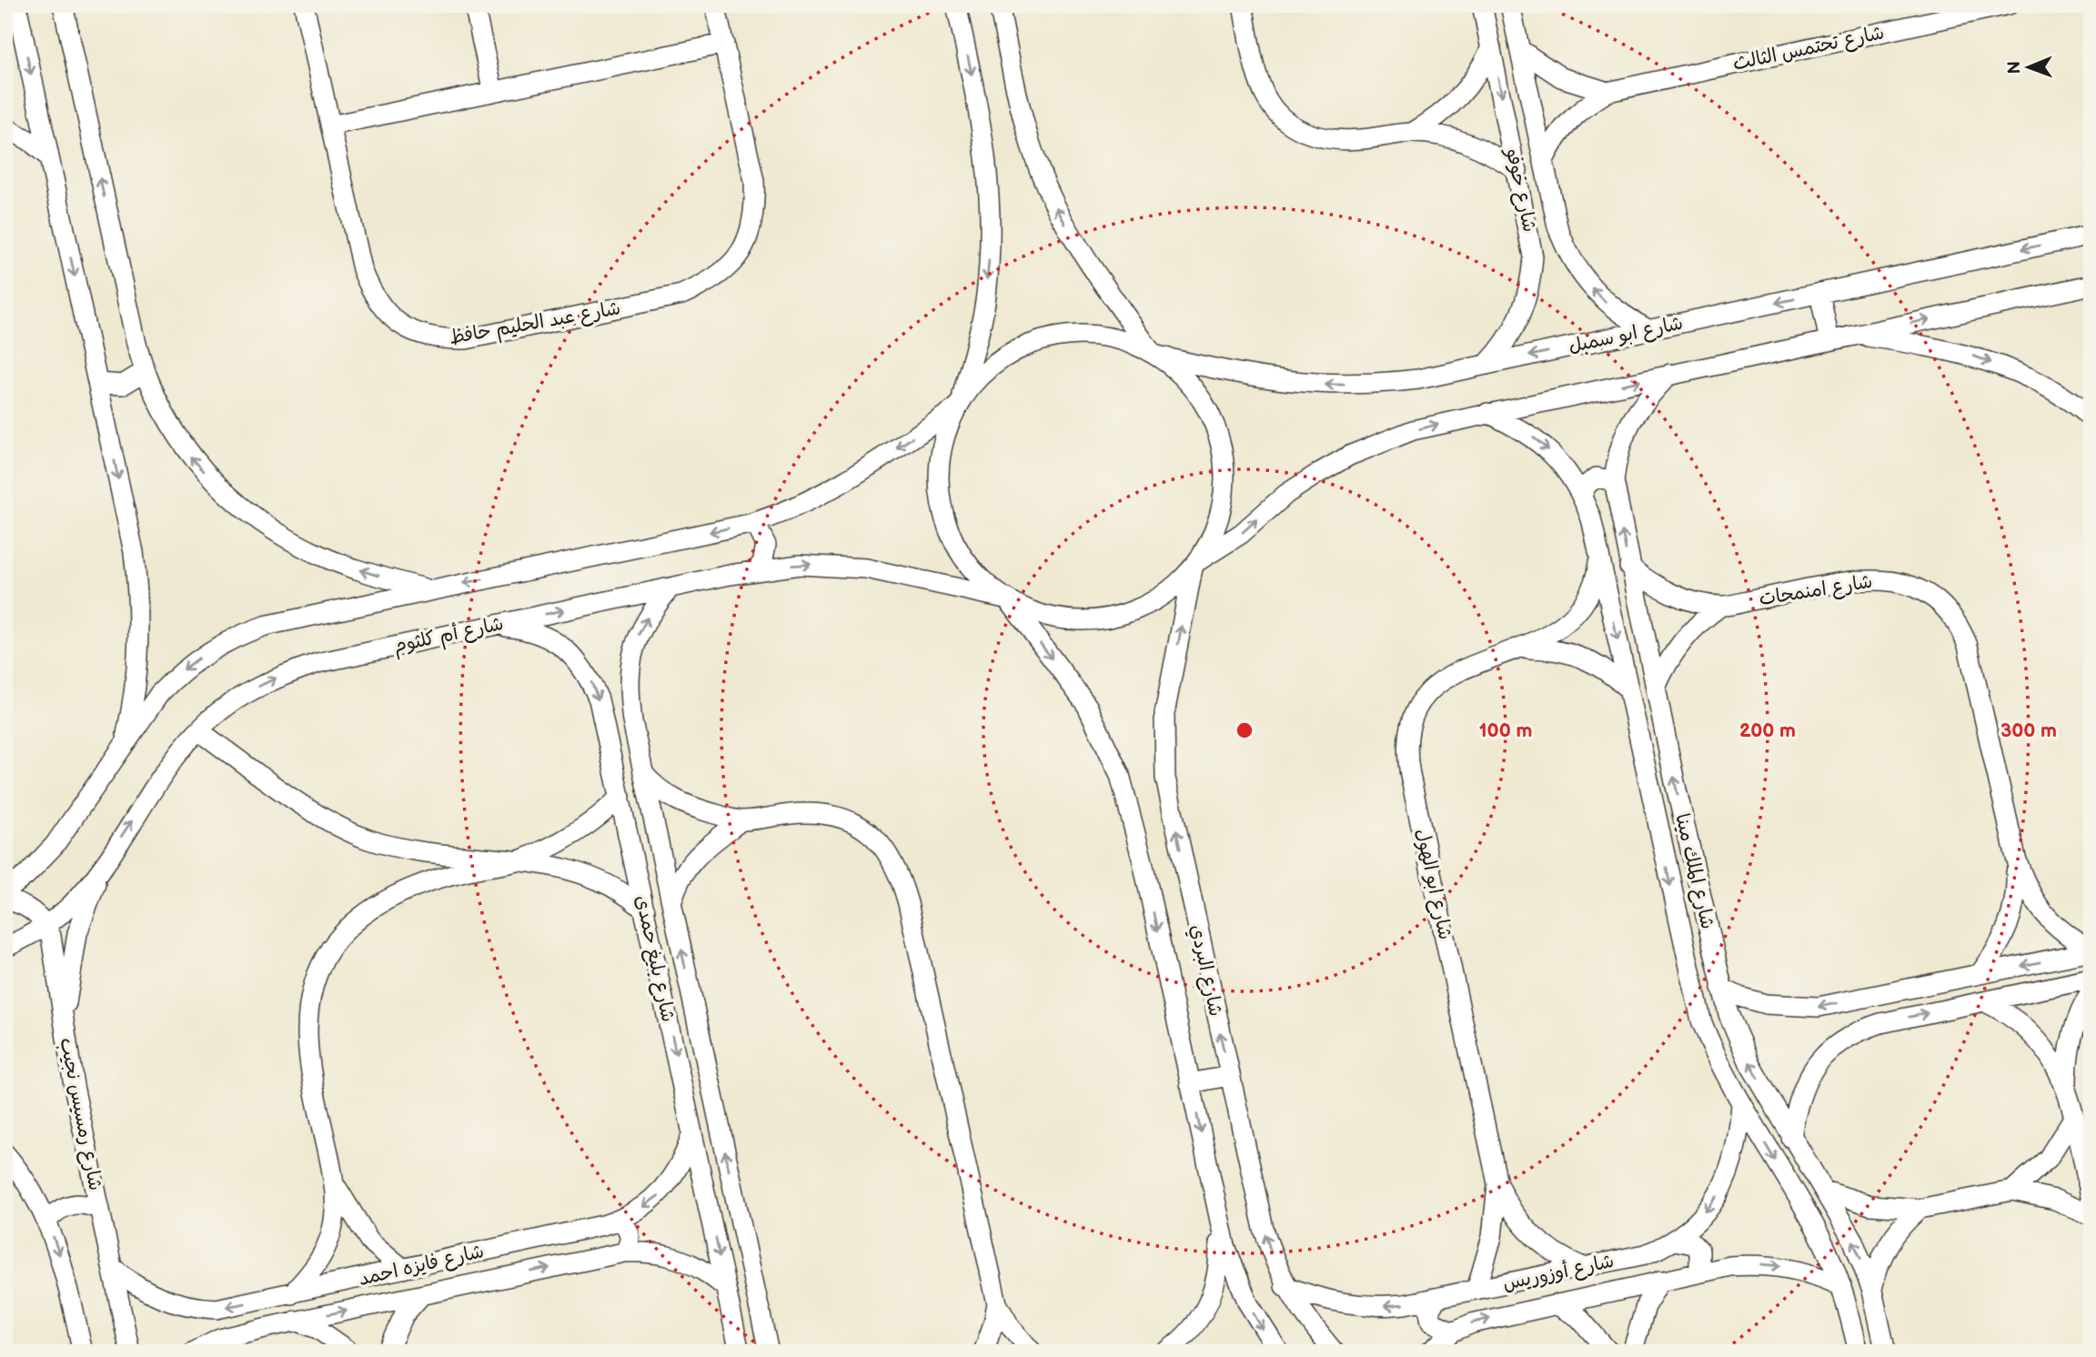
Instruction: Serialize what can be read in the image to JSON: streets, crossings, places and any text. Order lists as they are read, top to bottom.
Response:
{
  "streets": {
    "street": [
      "شارع تحتمس الثالث",
      "شارع خوفو",
      "شارع عبد الحليم حافظ",
      "شارع ابو سمبل",
      "شارع امنمحات",
      "شارع أم كلثوم",
      "شارع الملك مينا",
      "شارع ابو الهول",
      "شارع بليغ حمدى",
      "شارع البردي",
      "شارع رمسيس نجيب",
      "شارع فايزه احمد",
      "شارع أوزوريس"
    ]
  },
  "crossings": [
    ["شارع تحتمس الثالث", "شارع خوفو"],
    ["شارع خوفو", "شارع ابو سمبل"],
    ["شارع امنمحات", "شارع الملك مينا"],
    ["شارع أم كلثوم", "شارع بليغ حمدى"],
    ["شارع أم كلثوم", "شارع البردي"],
    ["شارع أم كلثوم", "شارع رمسيس نجيب"],
    ["شارع الملك مينا", "شارع ابو الهول"],
    ["شارع الملك مينا", "شارع أوزوريس"],
    ["شارع ابو الهول", "شارع أوزوريس"],
    ["شارع بليغ حمدى", "شارع فايزه احمد"],
    ["شارع البردي", "شارع أوزوريس"],
    ["شارع رمسيس نجيب", "شارع فايزه احمد"]
  ],
  "north": "left",
  "rings": ["100 m", "200 m", "300 m"]
}
